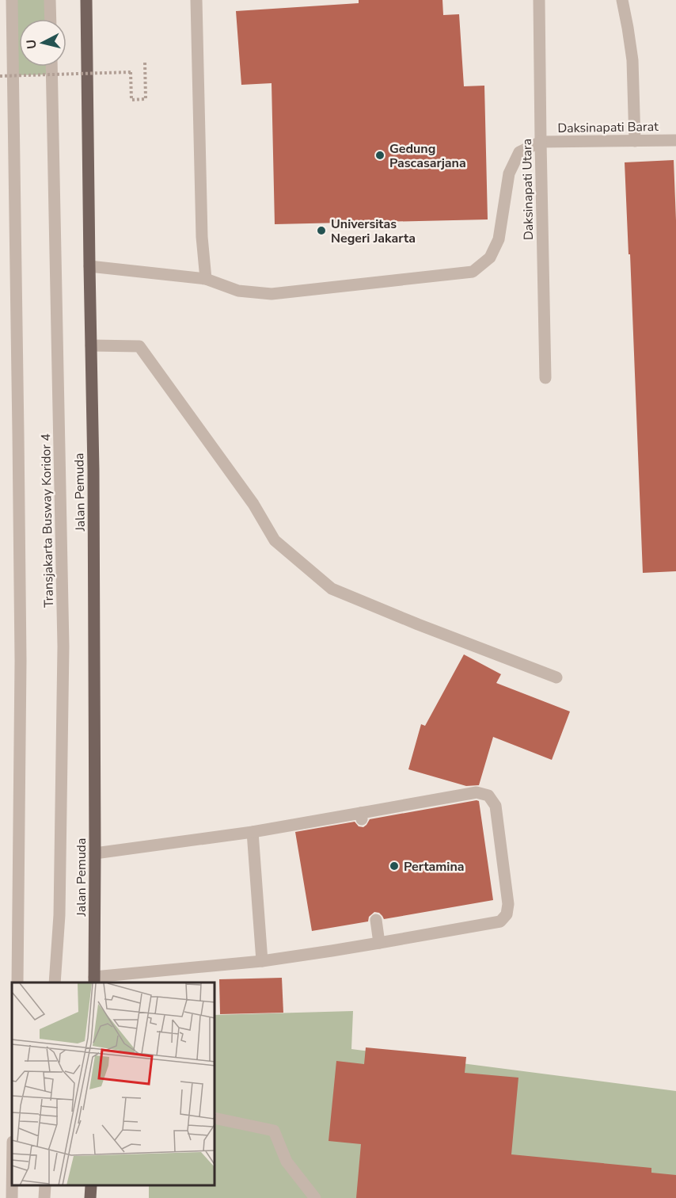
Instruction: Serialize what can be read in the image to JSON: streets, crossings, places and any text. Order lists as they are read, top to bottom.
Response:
{
  "streets": {
    "main road": ["Jalan Pemuda"],
    "street": ["Daksinapati Barat", "Daksinapati Utara", "Transjakarta Busway Koridor 4"]
  },
  "crossings": [
    ["Daksinapati Barat", "Daksinapati Utara"]
  ],
  "places": ["Gedung Pascasarjana", "Universitas Negeri Jakarta", "Pertamina"],
  "north": "left"
}
